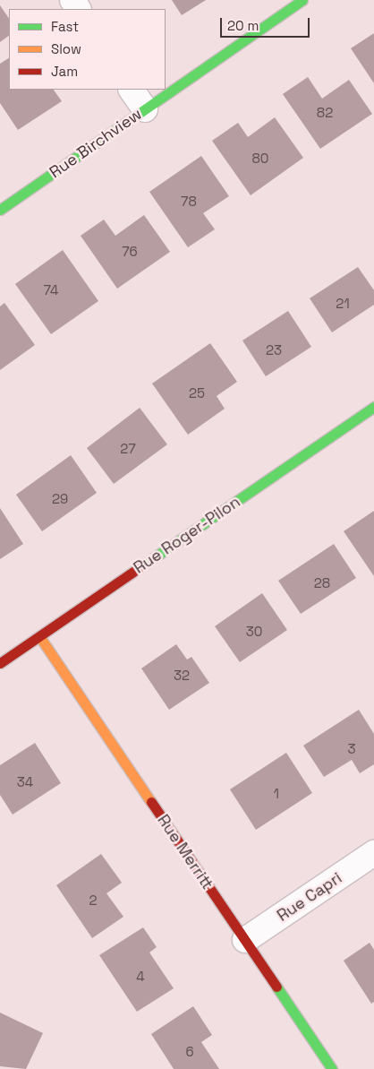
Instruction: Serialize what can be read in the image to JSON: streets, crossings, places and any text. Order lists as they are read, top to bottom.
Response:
{
  "streets": {
    "street": [
      "Rue Birchview",
      "Rue Roger-Pilon",
      "Rue Merritt",
      "Rue Capri"
    ]
  },
  "crossings": [
    ["Rue Roger-Pilon", "Rue Merritt"],
    ["Rue Merritt", "Rue Capri"]
  ],
  "house_numbers": [
    "82",
    "80",
    "78",
    "76",
    "74",
    "21",
    "23",
    "25",
    "27",
    "29",
    "28",
    "30",
    "32",
    "3",
    "34",
    "1",
    "2",
    "4",
    "6"
  ],
  "legend": ["Fast", "Slow", "Jam"],
  "scale_bar": "20 m"
}
